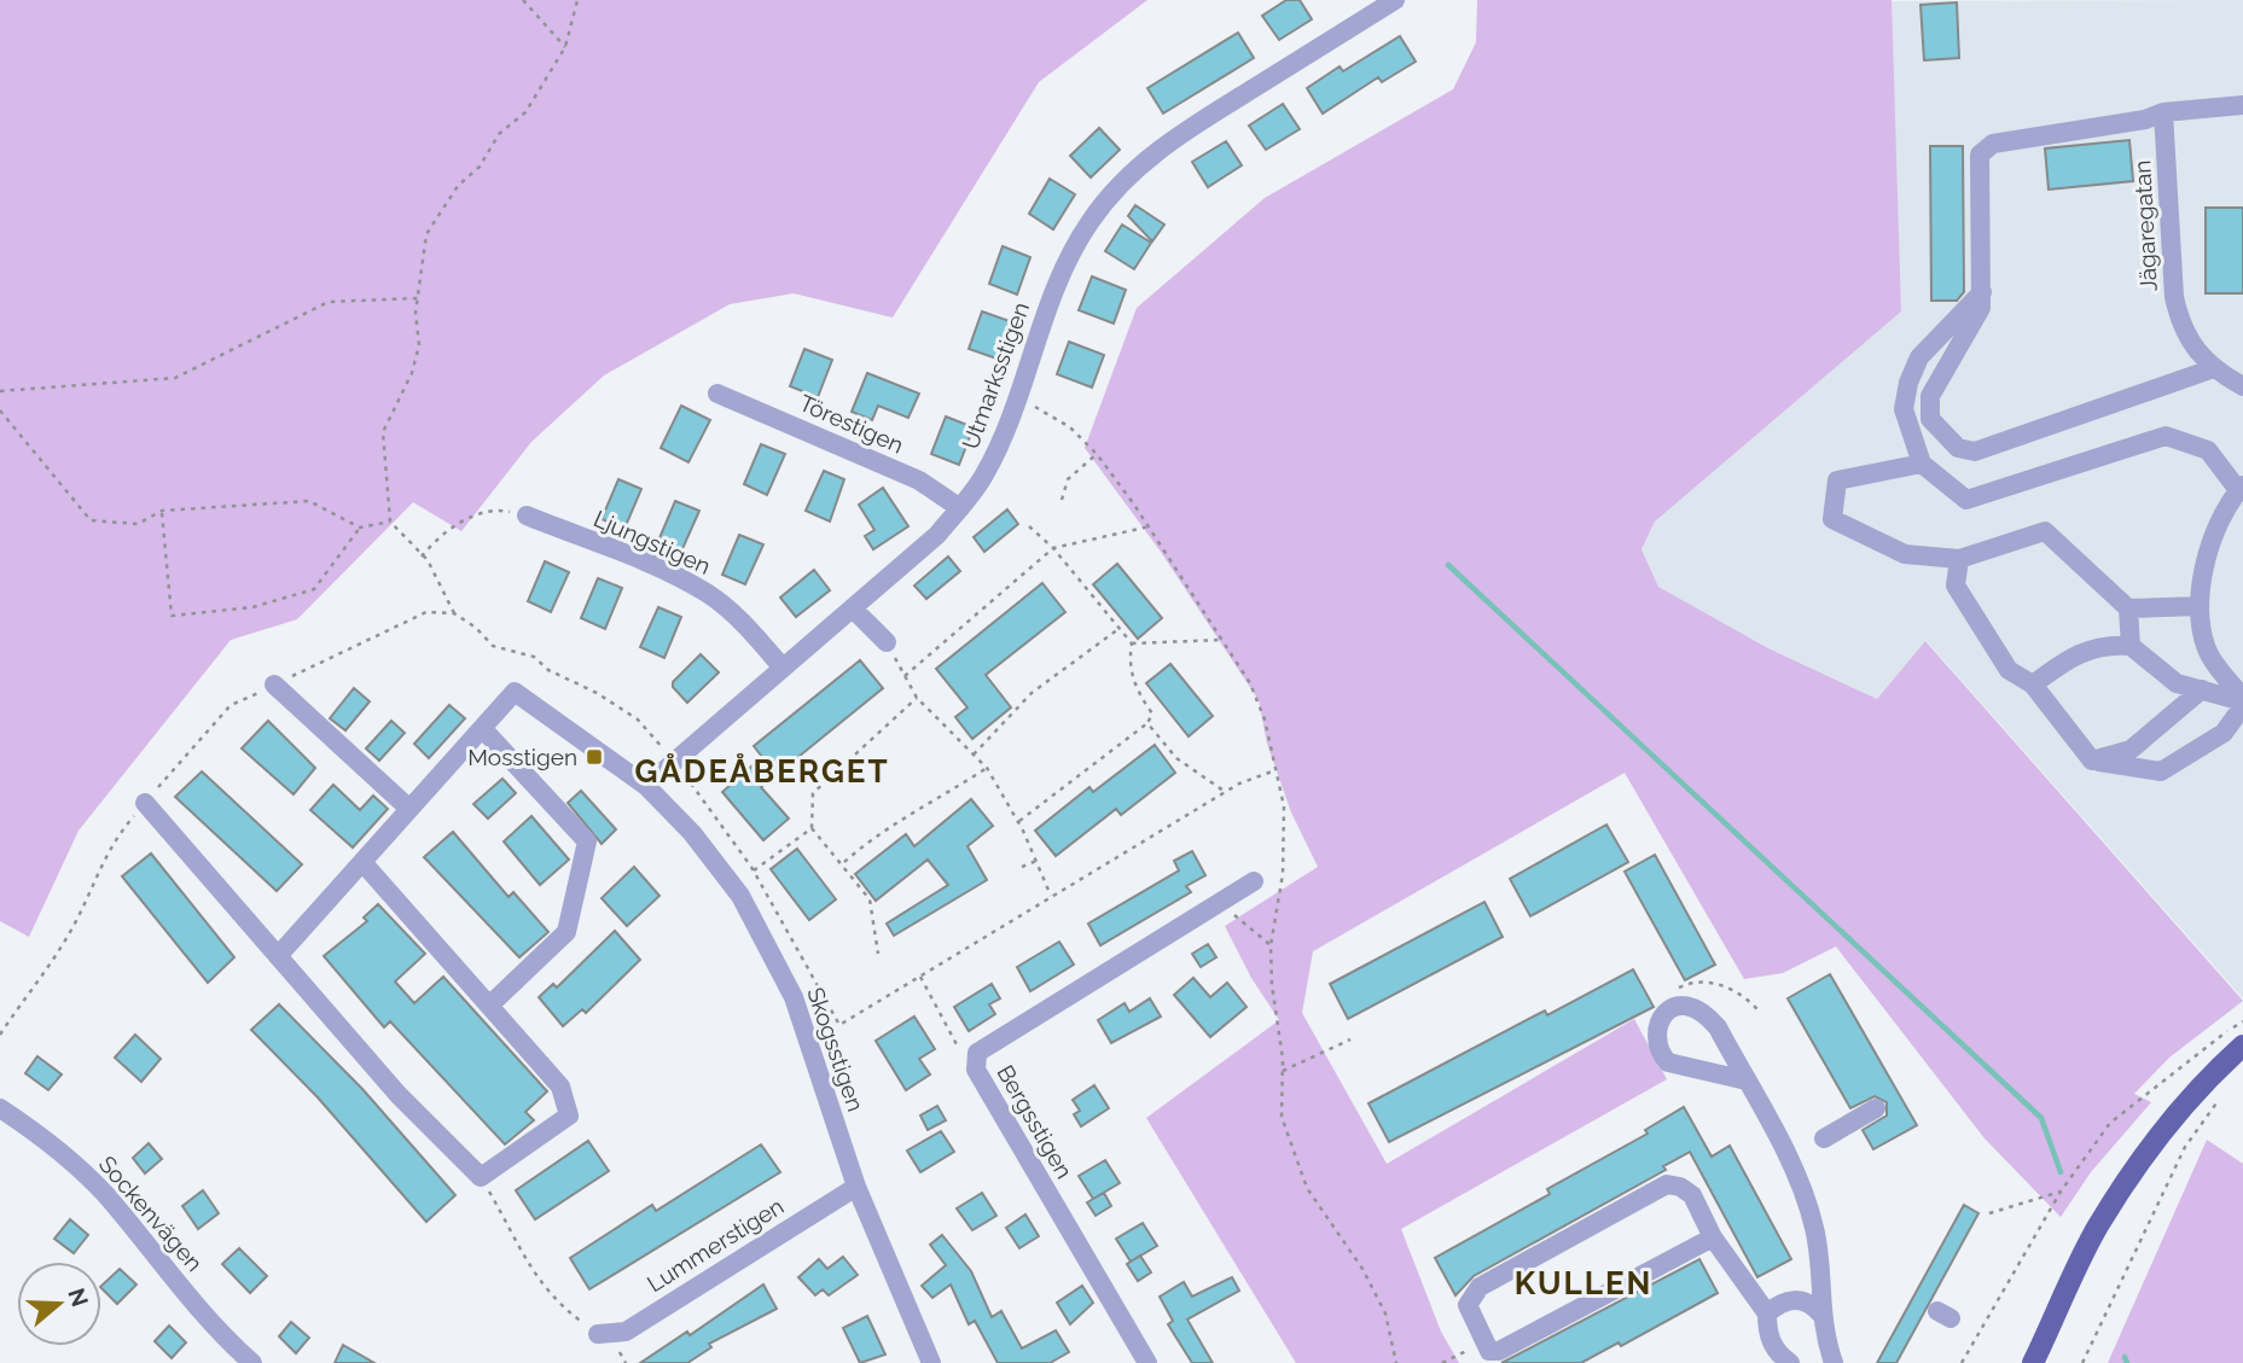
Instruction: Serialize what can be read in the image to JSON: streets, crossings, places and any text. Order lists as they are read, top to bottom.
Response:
{
  "streets": {
    "street": [
      "Jägaregatan",
      "Utmarksstigen",
      "Törestigen",
      "Ljungstigen",
      "Skogsstigen",
      "Bergsstigen",
      "Sockenvägen",
      "Lummerstigen"
    ]
  },
  "crossings": [
    ["Utmarksstigen", "Törestigen"],
    ["Utmarksstigen", "Ljungstigen"],
    ["Utmarksstigen", "Skogsstigen"],
    ["Skogsstigen", "Lummerstigen"]
  ],
  "districts": ["GÅDEÅBERGET", "KULLEN"],
  "places": {
    "transit": ["Mosstigen"]
  },
  "north": "right"
}
